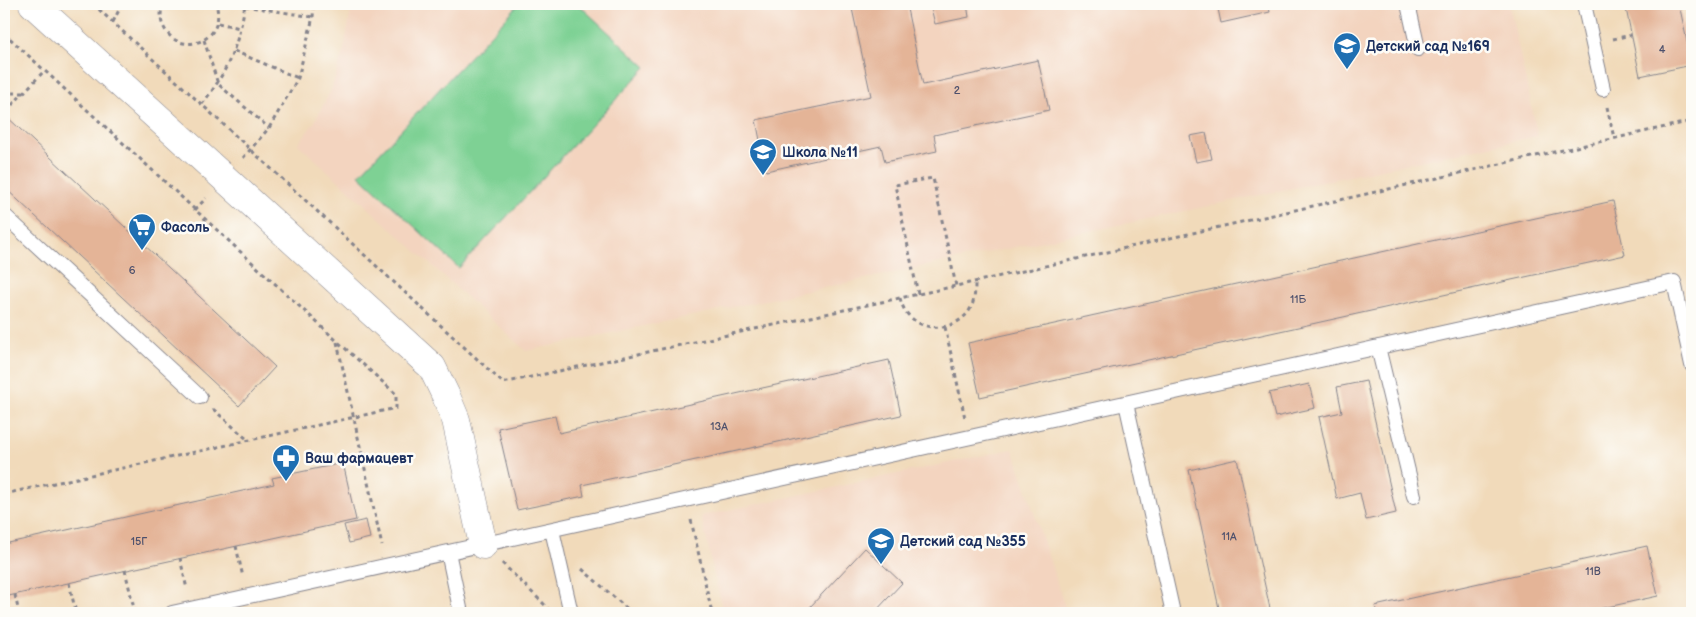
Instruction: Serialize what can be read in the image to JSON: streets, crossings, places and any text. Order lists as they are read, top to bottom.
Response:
{
  "places": {
    "school or university": ["Детский сад №169", "Школа №11", "Детский сад №355"],
    "supermarket": ["Фасоль"],
    "pharmacy": ["Ваш фармацевт"]
  },
  "house_numbers": [
    "4",
    "2",
    "6",
    "11Б",
    "13А",
    "11А",
    "15Г",
    "11В"
  ]
}
